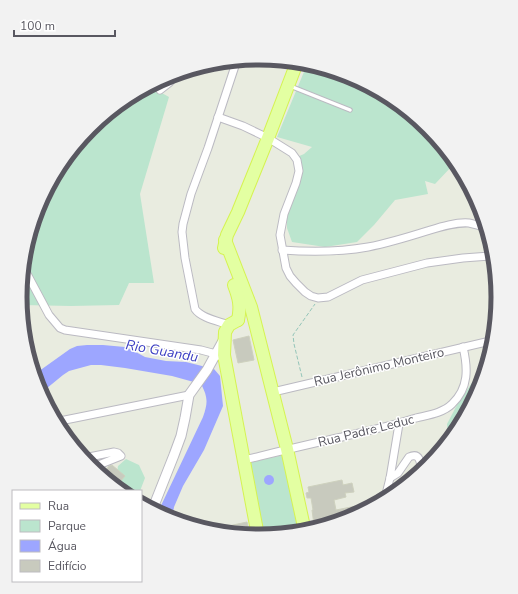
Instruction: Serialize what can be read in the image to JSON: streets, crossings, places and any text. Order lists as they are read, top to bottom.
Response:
{
  "streets": {
    "street": ["Rua Jerônimo Monteiro", "Rua Padre Leduc"]
  },
  "crossings": [
    ["Rua Jerônimo Monteiro", "Rua Padre Leduc"]
  ],
  "water": ["Rio Guandu"],
  "legend": [
    "Rua",
    "Parque",
    "Água",
    "Edifício"
  ],
  "scale_bar": "100 m"
}
